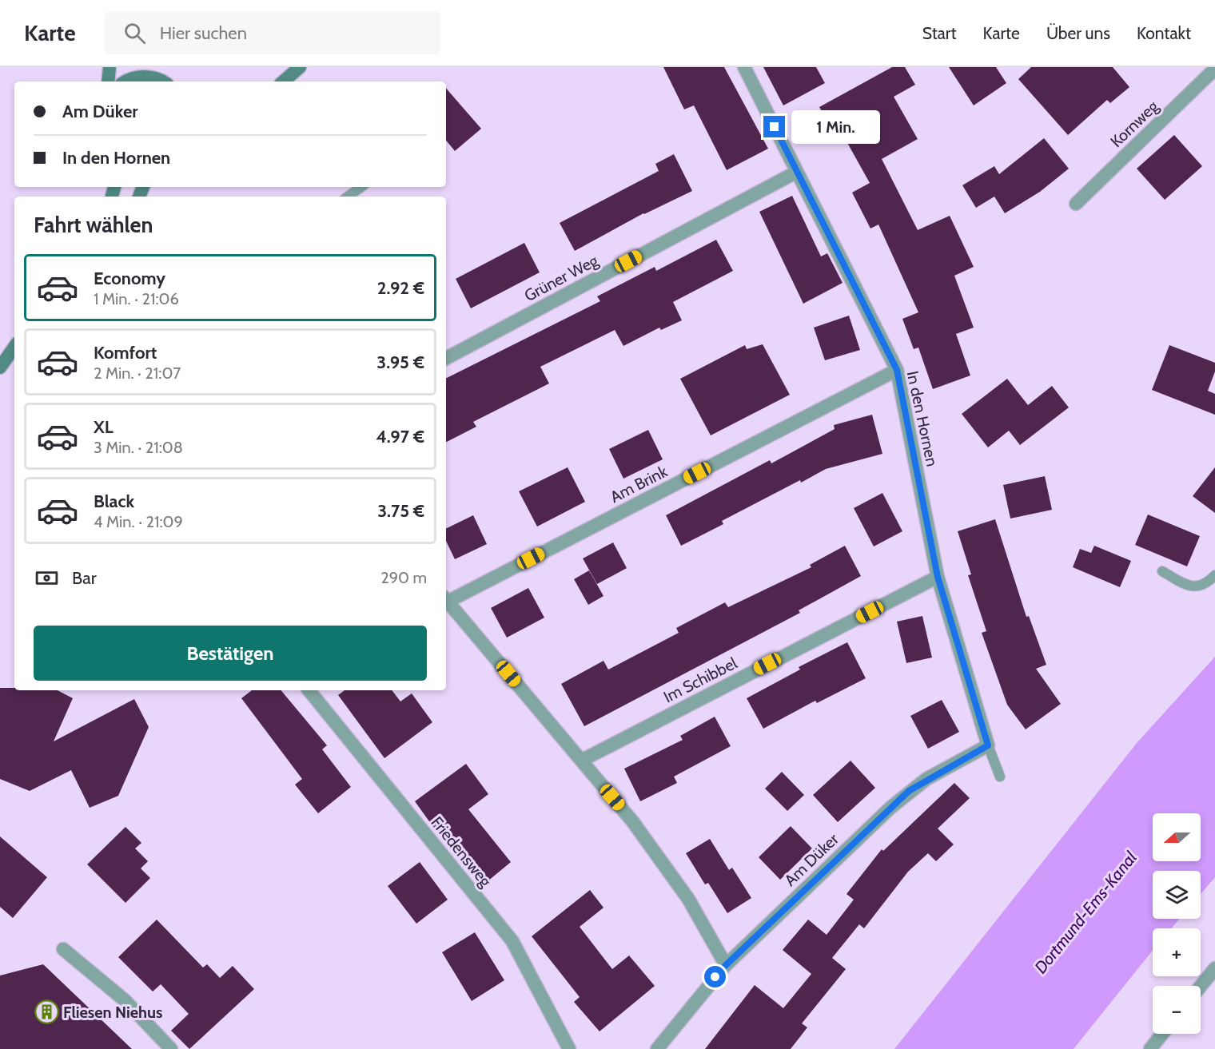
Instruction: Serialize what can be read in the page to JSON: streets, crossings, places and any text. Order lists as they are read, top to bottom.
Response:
{
  "streets": {
    "street": [
      "Kornweg",
      "Grüner Weg",
      "In den Hornen",
      "Am Brink",
      "Im Schibbel",
      "Friedensweg",
      "Am Düker"
    ]
  },
  "crossings": [
    ["Grüner Weg", "In den Hornen"],
    ["In den Hornen", "Am Brink"],
    ["In den Hornen", "Im Schibbel"],
    ["In den Hornen", "Am Düker"]
  ],
  "water": ["Dortmund-Ems-Kanal"],
  "places": {
    "building": ["Fliesen Niehus"]
  },
  "north": "left",
  "page": {
    "header": "Karte",
    "search": "Hier suchen",
    "nav": [
      "Start",
      "Karte",
      "Über uns",
      "Kontakt"
    ],
    "banner": ["Am Düker", "In den Hornen"],
    "bubble": "1 Min.",
    "heading": "Fahrt wählen",
    "list": [
      {
        "name": "Economy",
        "note": "1 Min. · 21:06",
        "value": "2.92 €"
      },
      {
        "name": "Komfort",
        "note": "2 Min. · 21:07",
        "value": "3.95 €"
      },
      {
        "name": "XL",
        "note": "3 Min. · 21:08",
        "value": "4.97 €"
      },
      {
        "name": "Black",
        "note": "4 Min. · 21:09",
        "value": "3.75 €"
      }
    ],
    "pay": ["Bar", "290 m"],
    "buttons": "Bestätigen",
    "map_buttons": ["+", "−"]
  }
}
